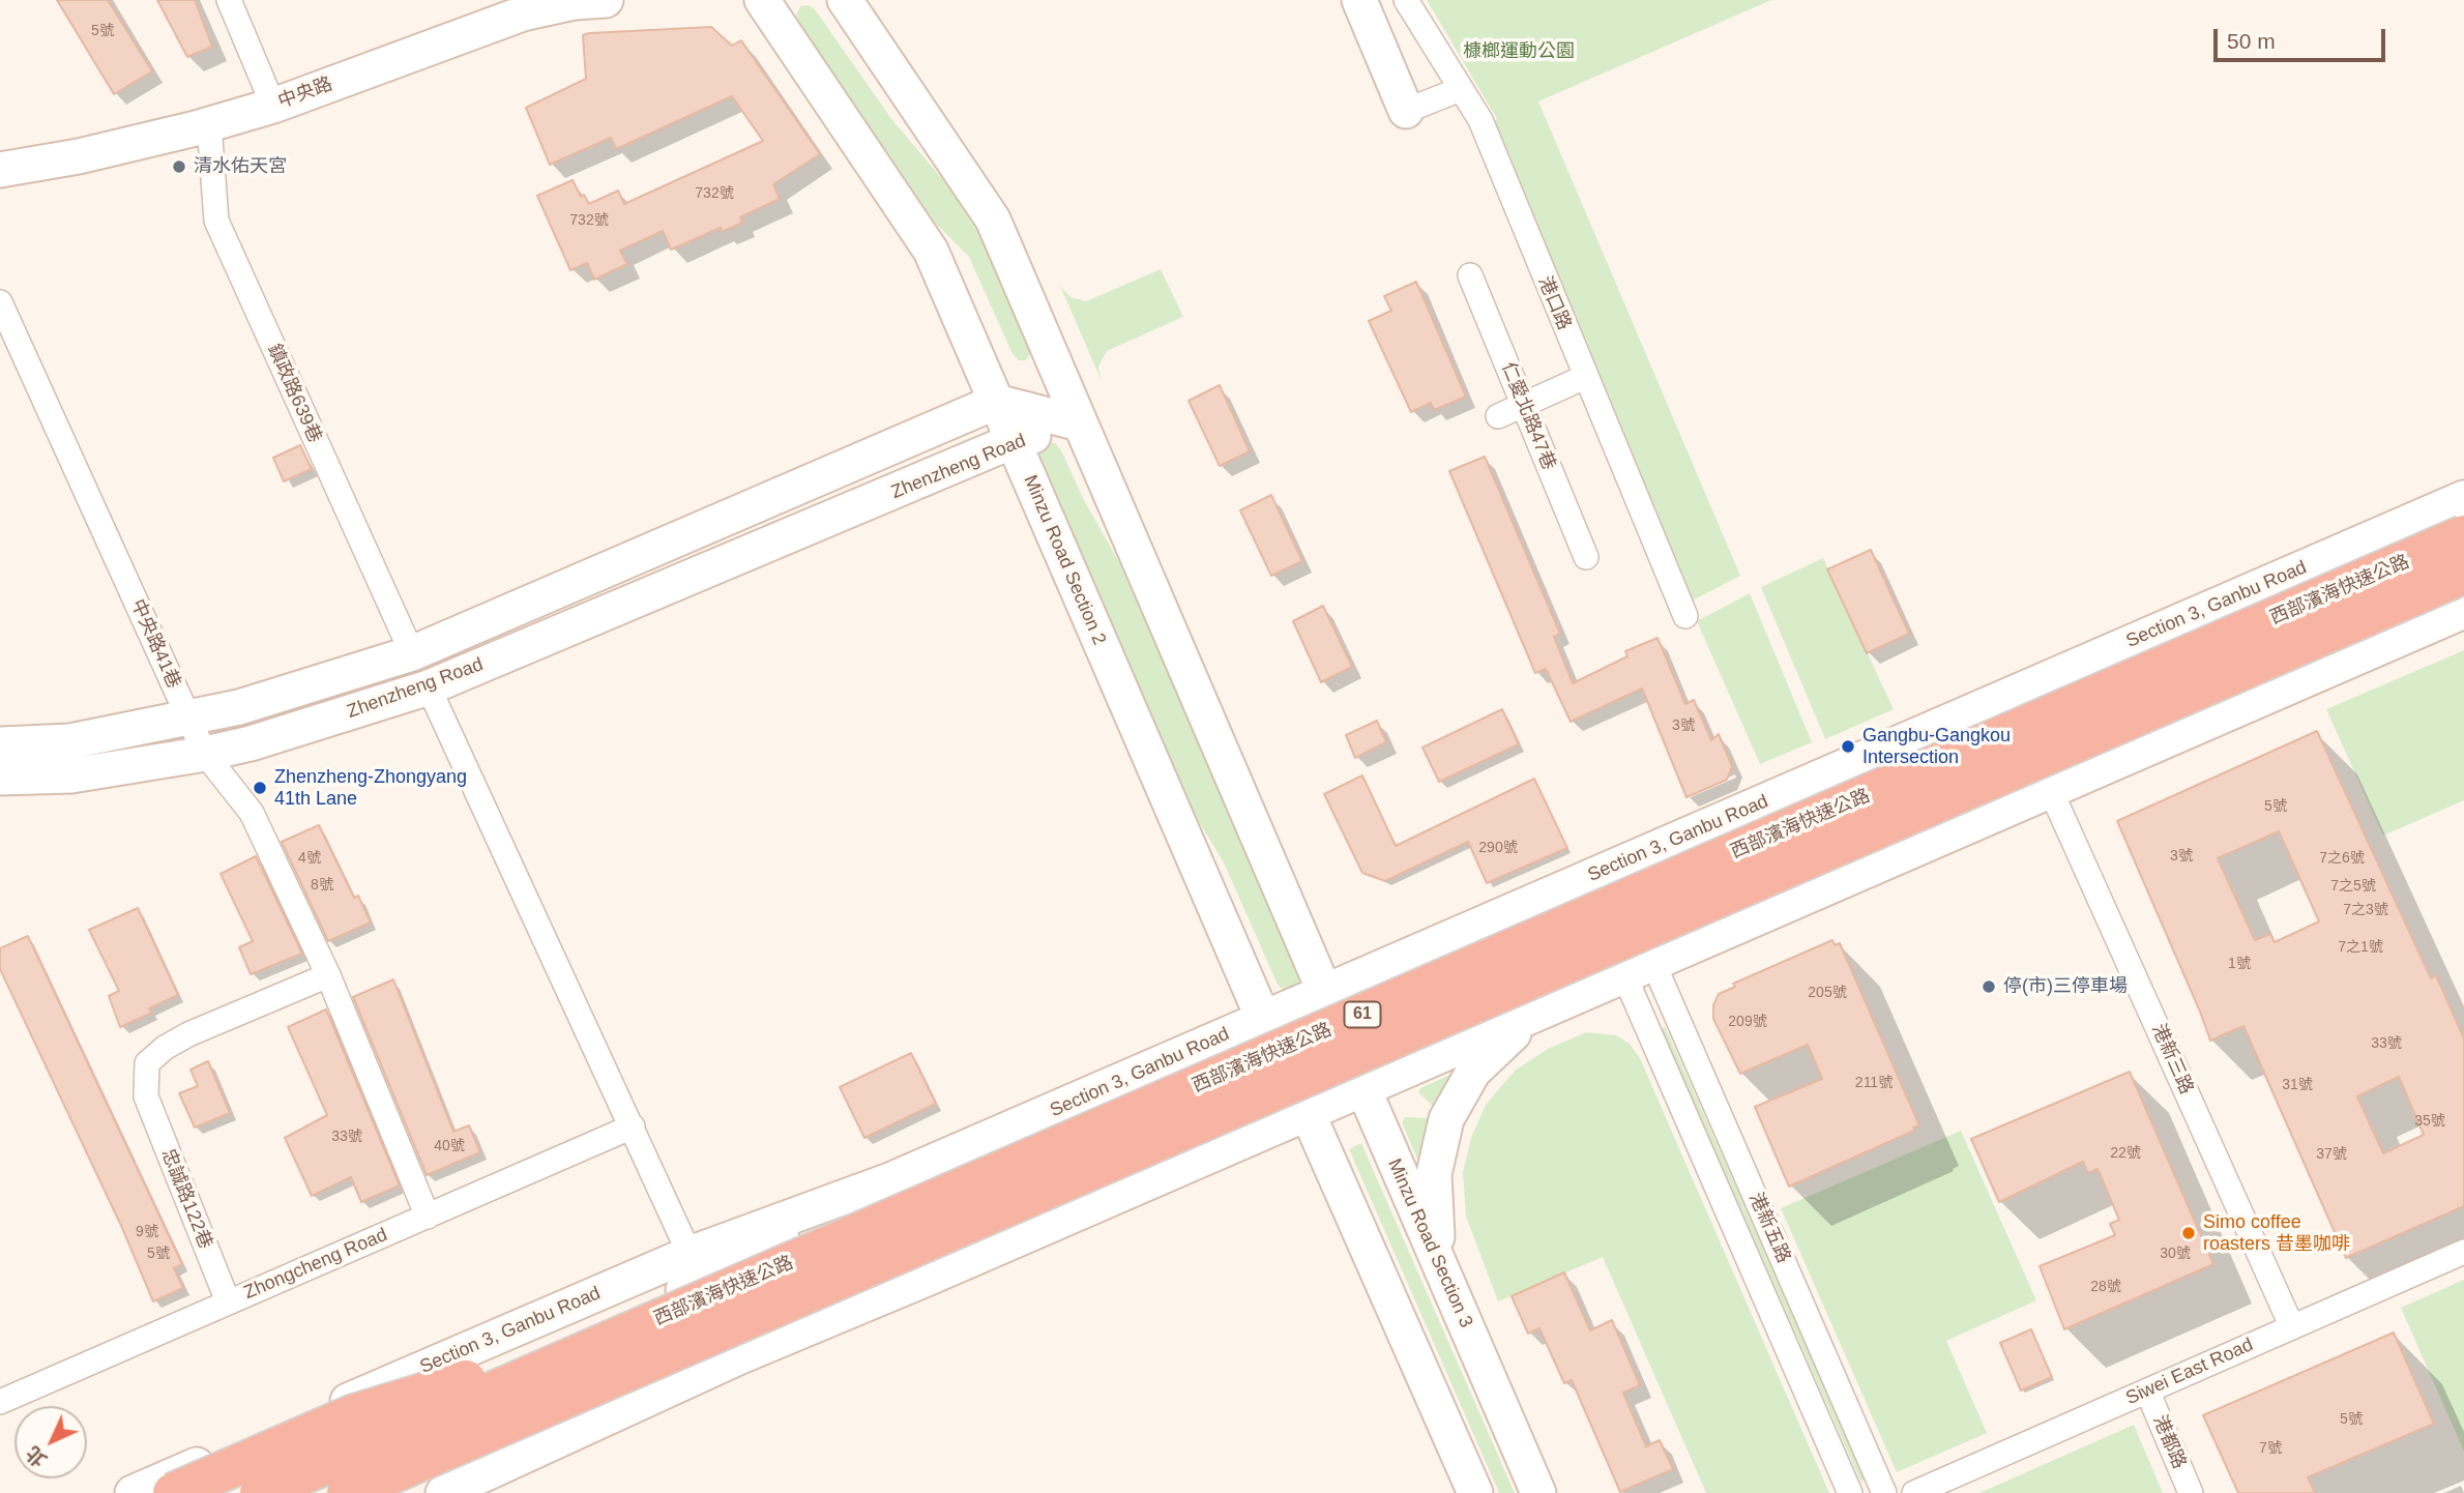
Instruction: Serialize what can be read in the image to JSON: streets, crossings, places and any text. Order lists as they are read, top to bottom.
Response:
{
  "streets": {
    "highway": ["西部濱海快速公路", "61"],
    "street": [
      "中央路",
      "港口路",
      "鎮政路639巷",
      "仁愛北路47巷",
      "Zhenzheng Road",
      "Minzu Road Section 2",
      "Section 3, Ganbu Road",
      "中央路41巷",
      "港新三路",
      "忠誠路122巷",
      "港新五路",
      "Minzu Road Section 3",
      "Zhongcheng Road",
      "Siwei East Road",
      "港都路"
    ]
  },
  "crossings": [
    ["中央路", "鎮政路639巷"],
    ["鎮政路639巷", "Zhenzheng Road"],
    ["Zhenzheng Road", "Minzu Road Section 2"],
    ["Zhenzheng Road", "中央路41巷"],
    ["Minzu Road Section 2", "Section 3, Ganbu Road"],
    ["Section 3, Ganbu Road", "Minzu Road Section 3"],
    ["中央路41巷", "忠誠路122巷"],
    ["中央路41巷", "Zhongcheng Road"],
    ["港新三路", "Siwei East Road"],
    ["忠誠路122巷", "Zhongcheng Road"],
    ["Siwei East Road", "港都路"]
  ],
  "parks": ["槺榔運動公園"],
  "places": [
    "清水佑天宮",
    "Gangbu-Gangkou Intersection",
    "Zhenzheng-Zhongyang 41th Lane",
    "停(市)三停車場",
    "Simo coffee roasters 昔墨咖啡"
  ],
  "house_numbers": [
    "5號",
    "732號",
    "732號",
    "3號",
    "5號",
    "290號",
    "3號",
    "4號",
    "7之6號",
    "8號",
    "7之5號",
    "7之3號",
    "7之1號",
    "1號",
    "205號",
    "209號",
    "33號",
    "211號",
    "31號",
    "35號",
    "33號",
    "40號",
    "22號",
    "37號",
    "9號",
    "5號",
    "30號",
    "28號",
    "5號",
    "7號"
  ],
  "scale_bar": "50 m",
  "north": "bottom left"
}
